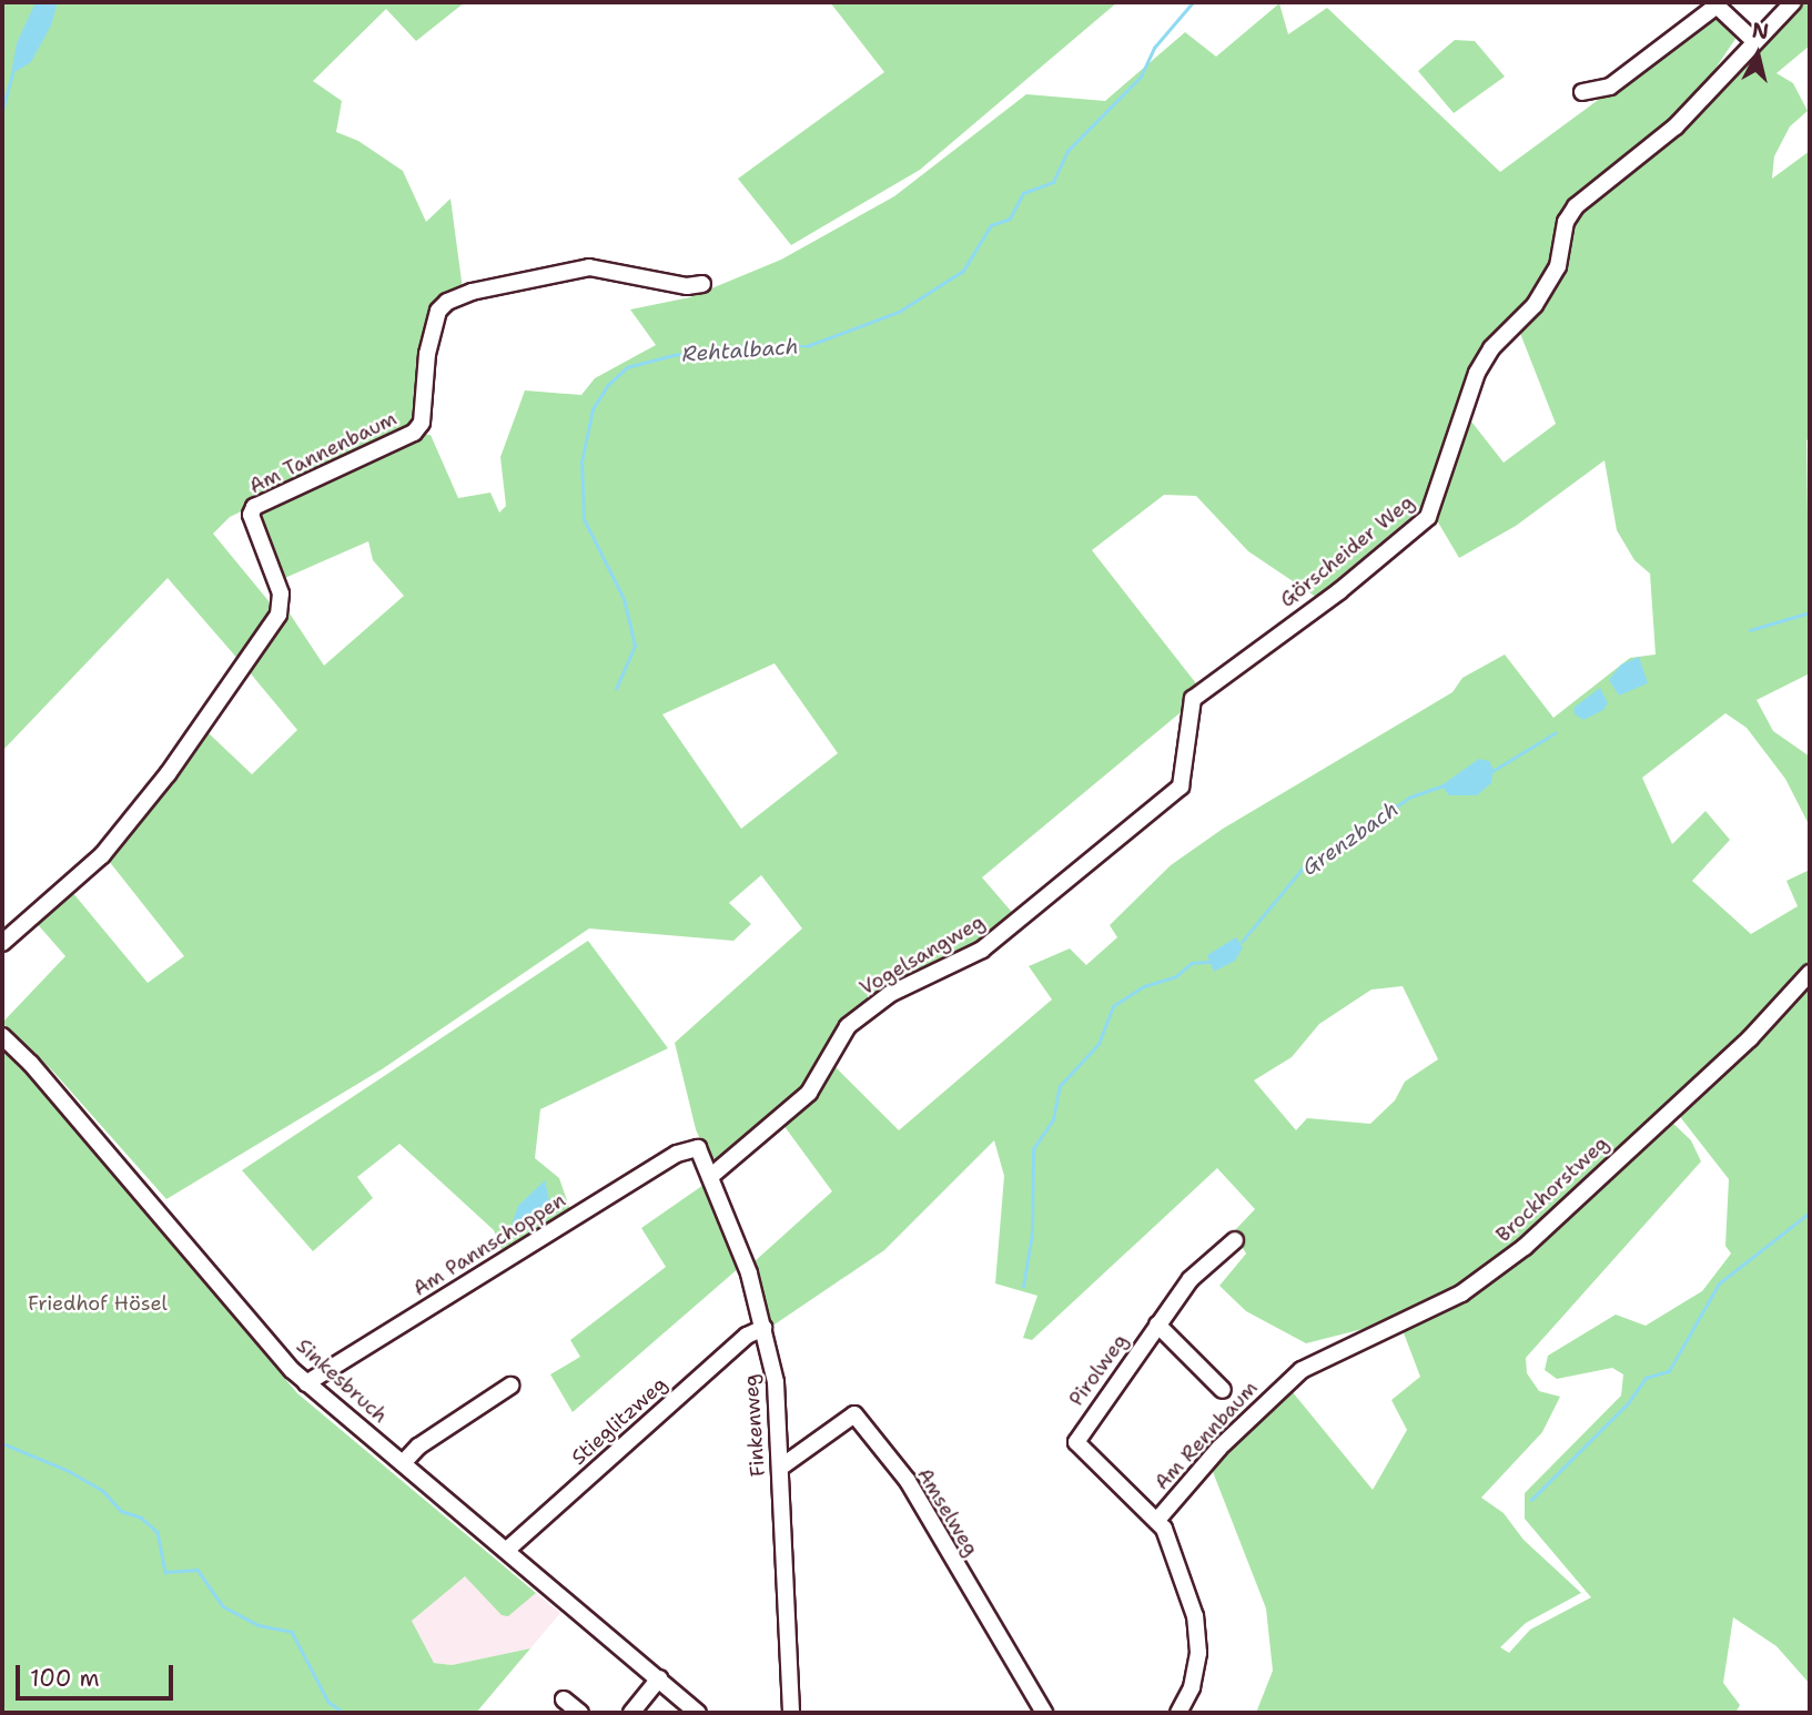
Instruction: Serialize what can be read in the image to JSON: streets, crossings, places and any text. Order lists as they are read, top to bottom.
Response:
{
  "streets": {
    "street": [
      "Am Tannenbaum",
      "Görscheider Weg",
      "Vogelsangweg",
      "Brockhorstweg",
      "Am Pannschoppen",
      "Pirolweg",
      "Sinkesbruch",
      "Stieglitzweg",
      "Finkenweg",
      "Am Rennbaum",
      "Amselweg"
    ]
  },
  "crossings": [
    ["Görscheider Weg", "Vogelsangweg"],
    ["Vogelsangweg", "Finkenweg"],
    ["Brockhorstweg", "Am Rennbaum"],
    ["Am Pannschoppen", "Sinkesbruch"],
    ["Am Pannschoppen", "Finkenweg"],
    ["Pirolweg", "Am Rennbaum"],
    ["Sinkesbruch", "Stieglitzweg"],
    ["Stieglitzweg", "Finkenweg"],
    ["Finkenweg", "Amselweg"]
  ],
  "water": ["Rehtalbach", "Grenzbach"],
  "parks": ["Friedhof Hösel"],
  "scale_bar": "100 m",
  "north": "top"
}
